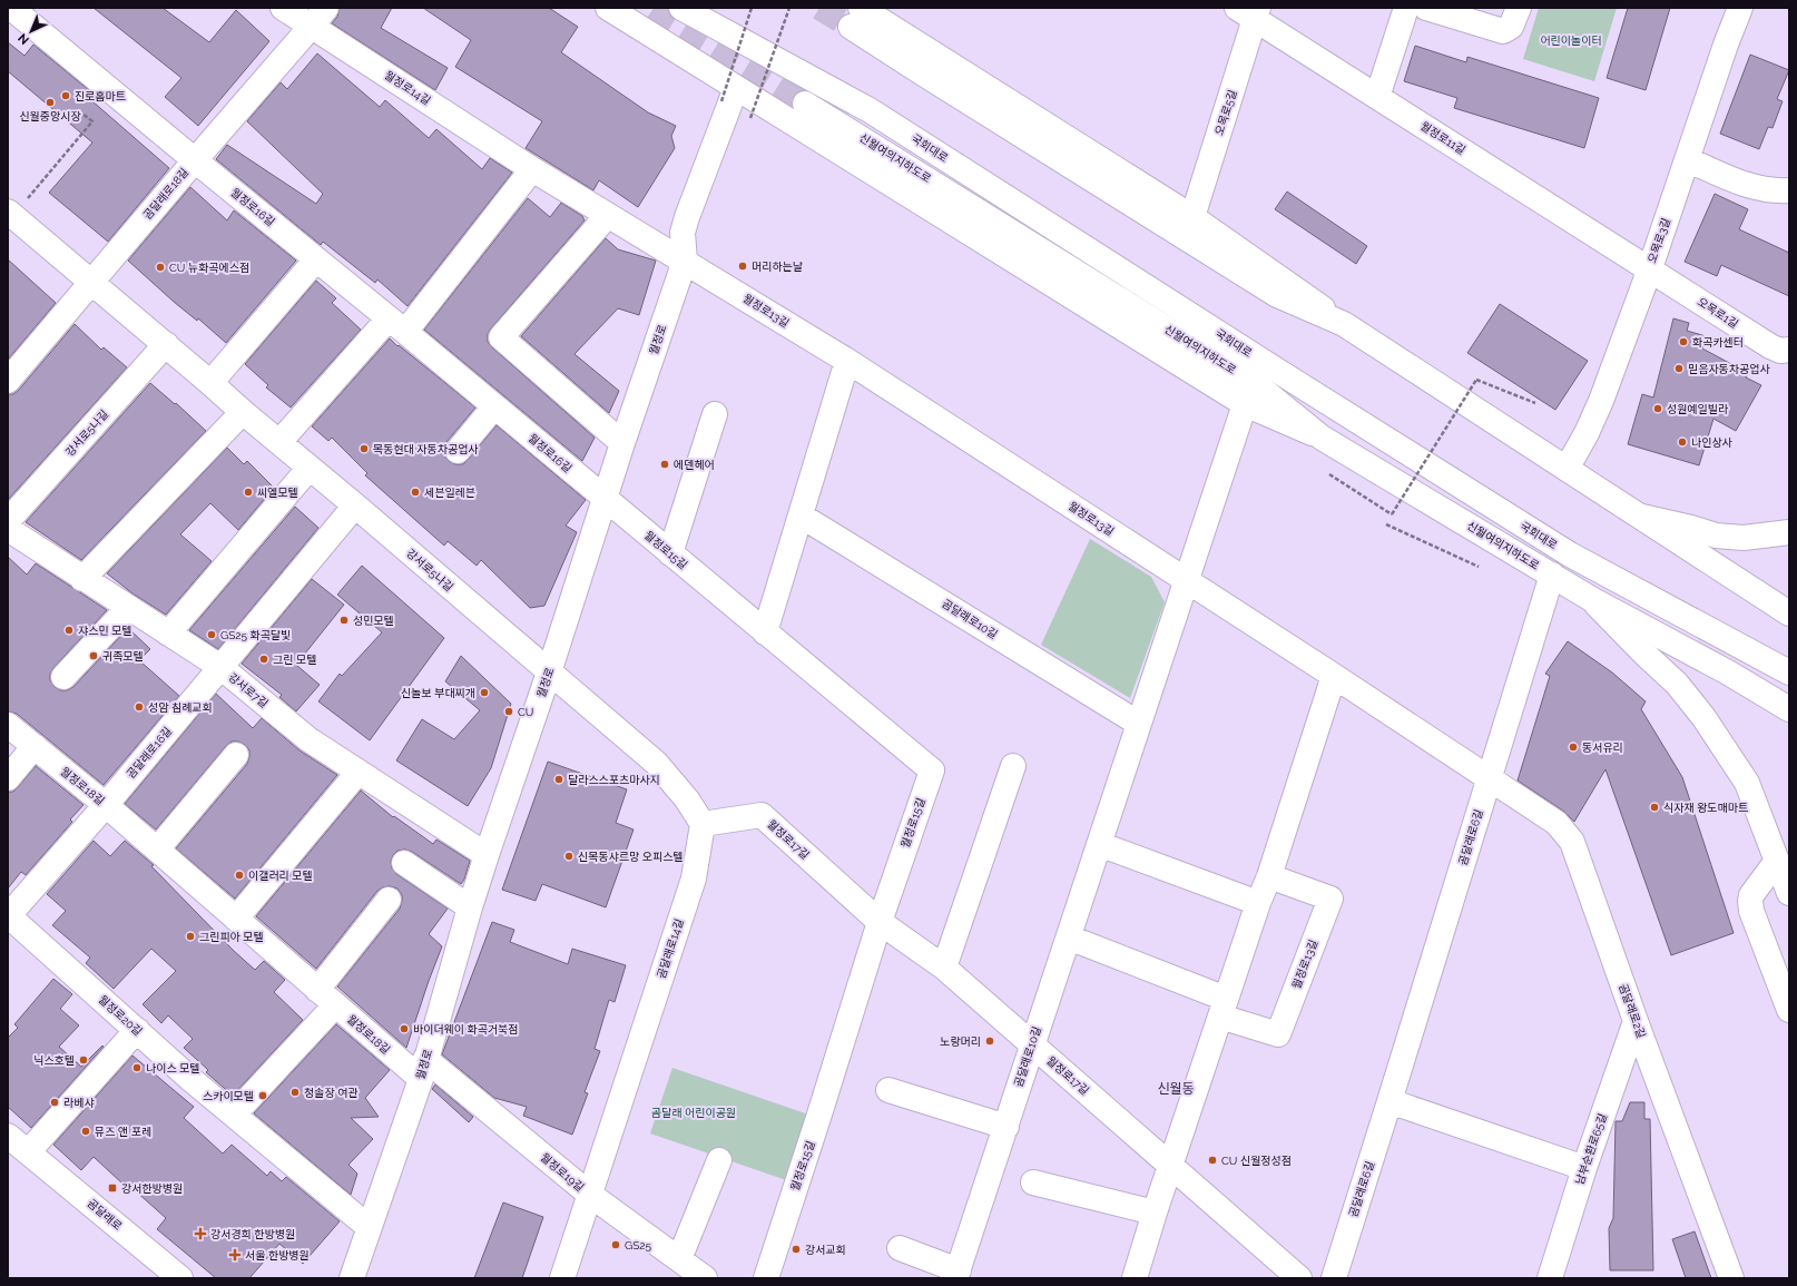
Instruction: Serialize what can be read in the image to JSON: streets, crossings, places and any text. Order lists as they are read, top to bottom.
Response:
{
  "streets": {
    "main road": [
      "월정로14길",
      "오목로5길",
      "월정로11길",
      "국회대로",
      "신월여의지하도로",
      "곰달래로18길",
      "월정로16길",
      "오목로3길",
      "월정로13길",
      "오목로1길",
      "월정로",
      "강서로5나길",
      "월정로15길",
      "곰달래로10길",
      "강서로7길",
      "곰달래로16길",
      "월정로18길",
      "곰달래로6길",
      "월정로17길",
      "곰달래로14길",
      "곰달래로2길",
      "월정로20길",
      "남부순환로65길",
      "월정로19길",
      "곰달래로"
    ]
  },
  "crossings": [
    ["월정로14길", "곰달래로18길"],
    ["월정로14길", "월정로13길"],
    ["월정로14길", "월정로"],
    ["오목로5길", "월정로11길"],
    ["월정로11길", "오목로3길"],
    ["월정로11길", "오목로1길"],
    ["신월여의지하도로", "곰달래로6길"],
    ["곰달래로18길", "월정로16길"],
    ["곰달래로18길", "강서로5나길"],
    ["월정로16길", "월정로"],
    ["월정로16길", "월정로15길"],
    ["오목로3길", "오목로1길"],
    ["월정로13길", "월정로"],
    ["월정로13길", "곰달래로10길"],
    ["월정로13길", "곰달래로6길"],
    ["월정로13길", "곰달래로2길"],
    ["월정로", "강서로5나길"],
    ["월정로", "월정로15길"],
    ["월정로", "강서로7길"],
    ["월정로", "월정로18길"],
    ["월정로", "월정로20길"],
    ["월정로", "월정로19길"],
    ["강서로5나길", "곰달래로16길"],
    ["월정로15길", "월정로17길"],
    ["곰달래로10길", "월정로17길"],
    ["강서로7길", "곰달래로16길"],
    ["곰달래로16길", "월정로18길"],
    ["곰달래로16길", "월정로20길"],
    ["월정로18길", "월정로19길"],
    ["곰달래로6길", "곰달래로2길"],
    ["월정로17길", "곰달래로14길"],
    ["곰달래로14길", "월정로19길"],
    ["곰달래로2길", "남부순환로65길"]
  ],
  "districts": ["신월동"],
  "parks": ["어린이놀이터", "곰달래 어린이공원"],
  "places": {
    "other": [
      "진로홈마트",
      "신월중앙시장",
      "머리하는날",
      "CU 뉴화곡에스점",
      "화곡카센터",
      "믿음자동차공업사",
      "성원예일빌라",
      "나인상사",
      "목동현대 자동차공업사",
      "에덴헤어",
      "씨엘모텔",
      "세븐일레븐",
      "성민모텔",
      "쟈스민 모텔",
      "GS25 화곡달빛",
      "귀족모텔",
      "그린 모텔",
      "신놀보 부대찌개",
      "성암 침례교회",
      "CU",
      "동서유리",
      "달라스스포츠마사지",
      "식자재 왕도매마트",
      "신목동샤르망 오피스텔",
      "이갤러리 모텔",
      "그린피아 모텔",
      "바이더웨이 화곡거북점",
      "노랑머리",
      "닉스호텔",
      "나이스 모텔",
      "청솔장 여관",
      "스카이모텔",
      "라베샤",
      "뮤즈 앤 포레",
      "CU 신월정성점",
      "GS25",
      "강서교회"
    ],
    "transit": ["강서한방병원"],
    "health": ["강서경희 한방병원", "서울 한방병원"]
  },
  "north": "bottom left"
}
